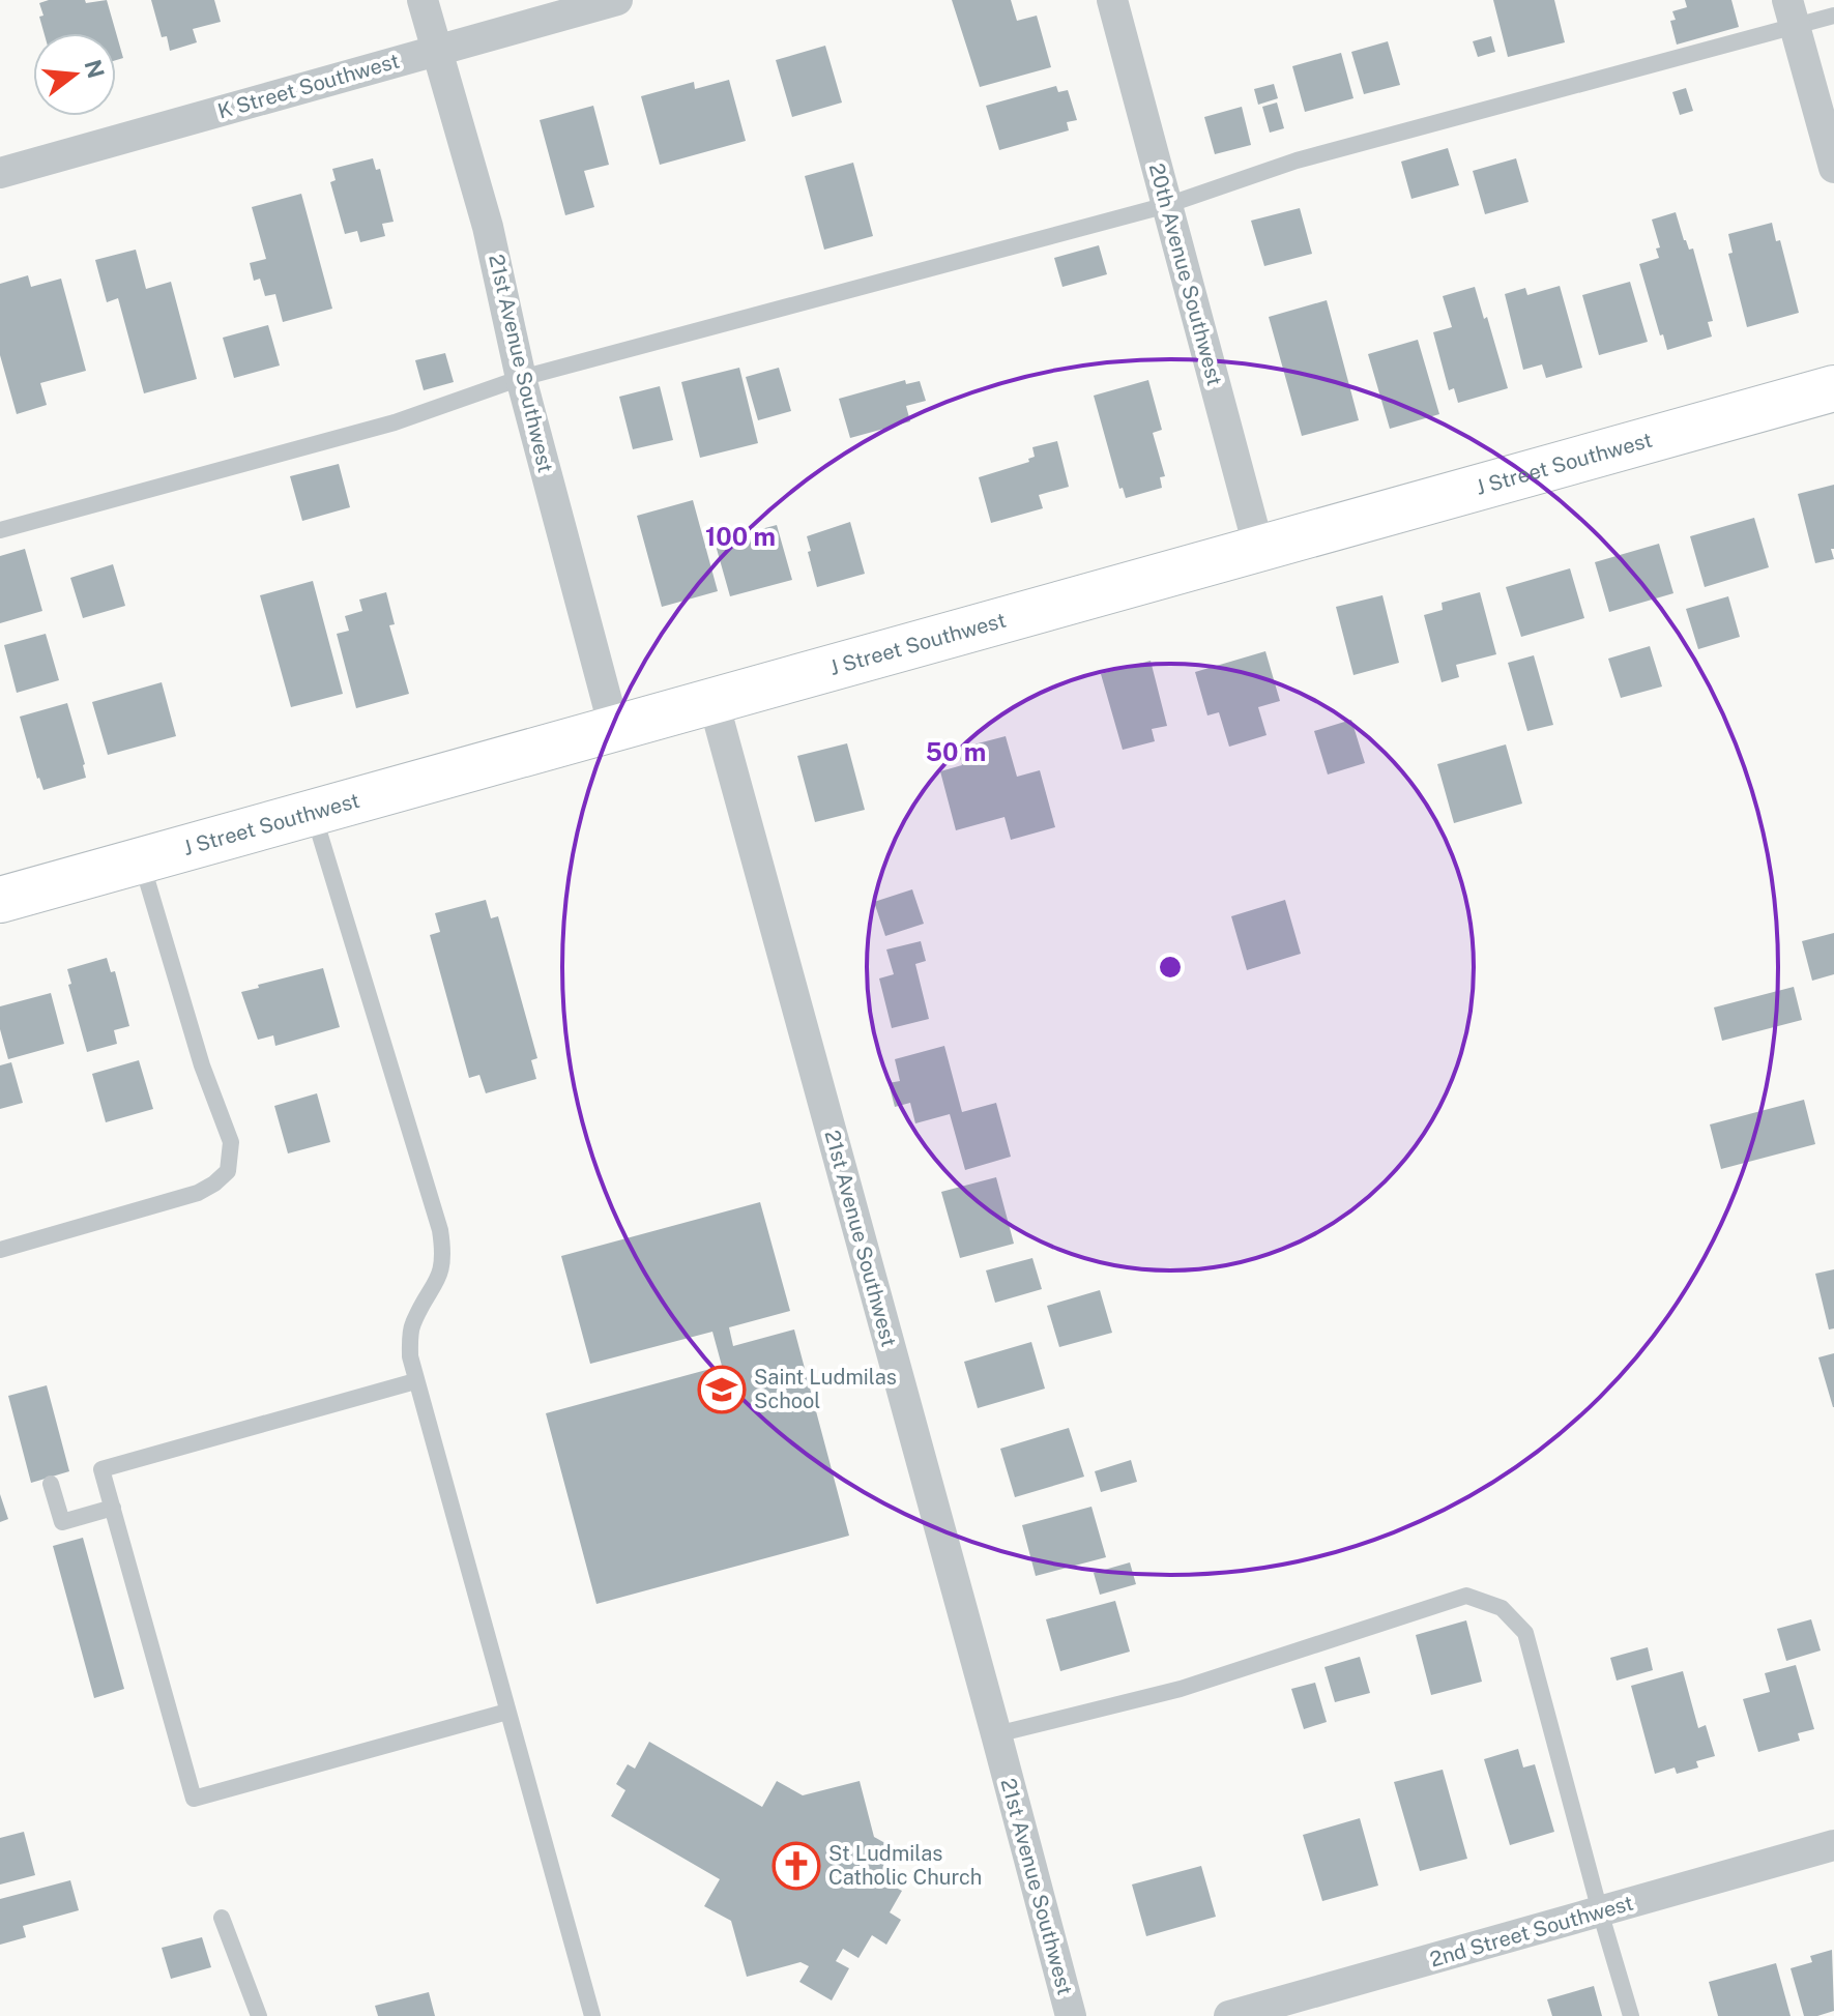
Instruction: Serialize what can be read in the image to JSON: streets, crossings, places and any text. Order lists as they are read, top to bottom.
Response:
{
  "streets": {
    "street": [
      "K Street Southwest",
      "20th Avenue Southwest",
      "21st Avenue Southwest",
      "J Street Southwest",
      "2nd Street Southwest"
    ]
  },
  "crossings": [
    ["K Street Southwest", "21st Avenue Southwest"],
    ["20th Avenue Southwest", "J Street Southwest"],
    ["21st Avenue Southwest", "J Street Southwest"]
  ],
  "places": {
    "school or university": ["Saint Ludmilas School"],
    "church": ["St Ludmilas Catholic Church"]
  },
  "north": "right",
  "rings": ["100 m", "50 m"]
}
